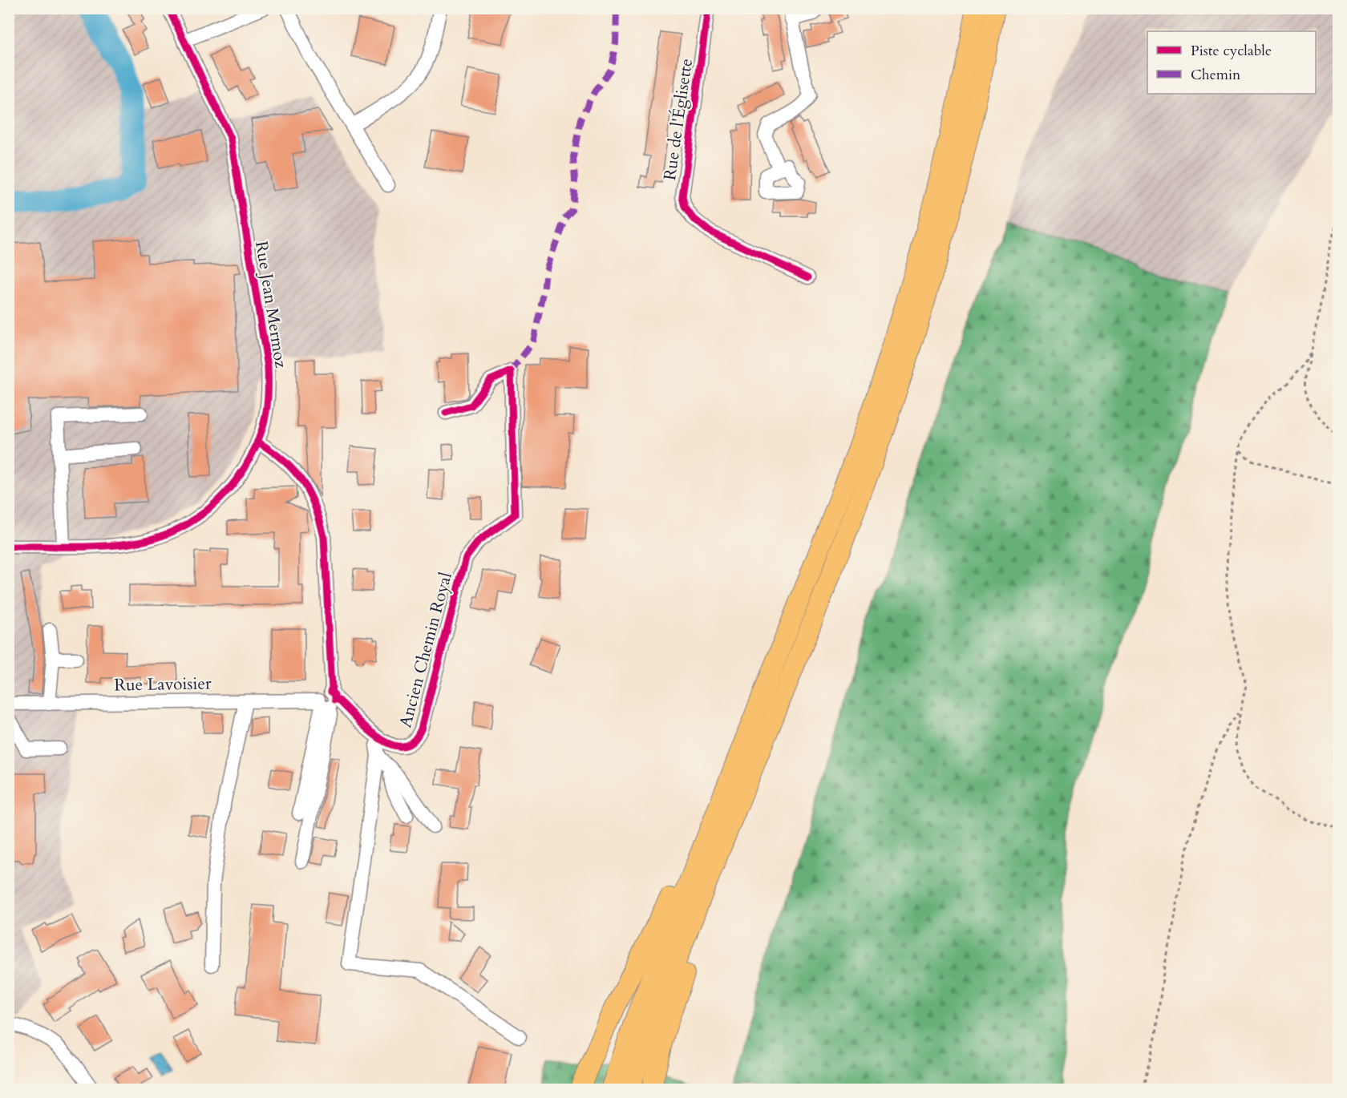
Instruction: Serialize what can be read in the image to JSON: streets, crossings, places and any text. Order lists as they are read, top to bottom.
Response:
{
  "streets": {
    "street": [
      "Rue de l'Églisette",
      "Rue Jean Mermoz",
      "Ancien Chemin Royal",
      "Rue Lavoisier"
    ]
  },
  "crossings": [
    ["Ancien Chemin Royal", "Rue Lavoisier"]
  ],
  "legend": ["Piste cyclable", "Chemin"]
}
